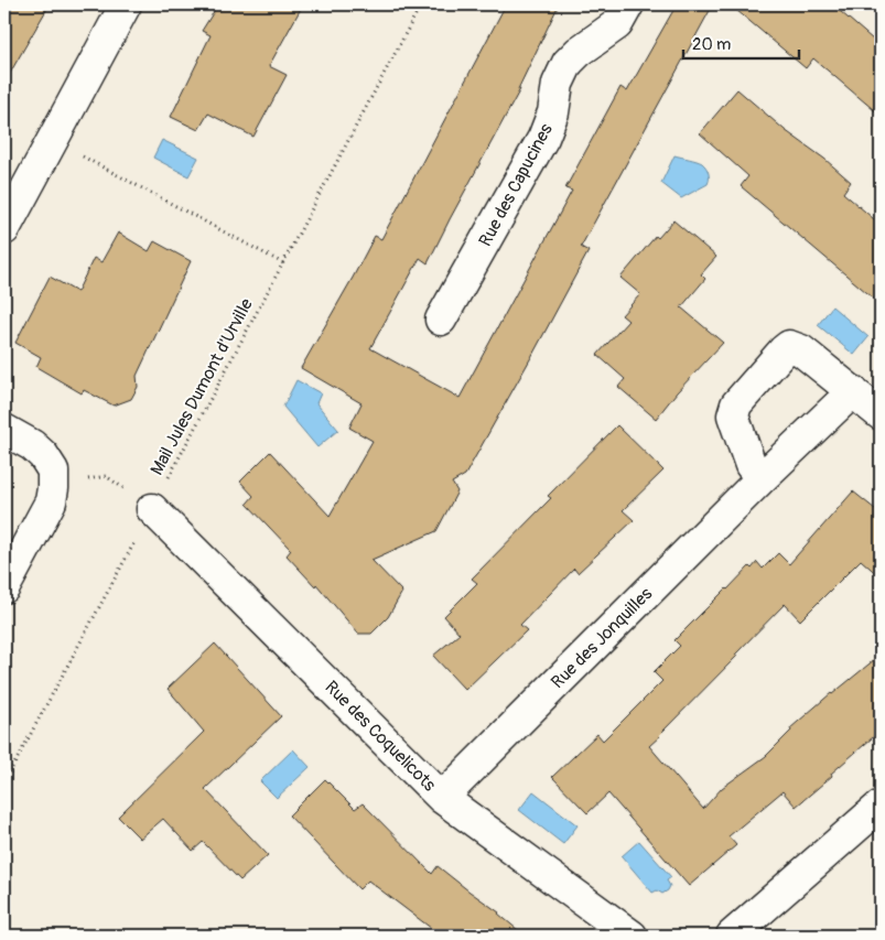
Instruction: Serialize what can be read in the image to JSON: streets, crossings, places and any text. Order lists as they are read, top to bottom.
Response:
{
  "streets": {
    "street": ["Rue des Capucines", "Rue des Jonquilles", "Rue des Coquelicots"],
    "path": ["Mail Jules Dumont d'Urville"]
  },
  "crossings": [
    ["Mail Jules Dumont d'Urville", "Rue des Coquelicots"],
    ["Rue des Jonquilles", "Rue des Coquelicots"]
  ],
  "scale_bar": "20 m"
}
